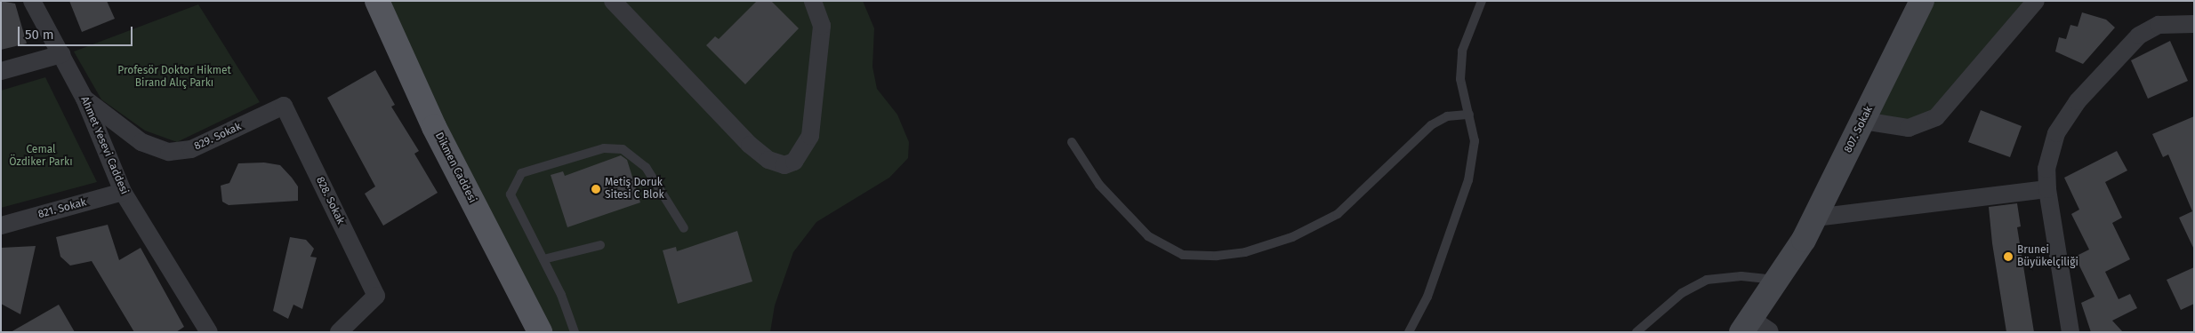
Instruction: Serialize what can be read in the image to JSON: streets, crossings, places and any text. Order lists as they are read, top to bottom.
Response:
{
  "streets": {
    "main road": ["807. Sokak", "Dikmen Caddesi"],
    "street": [
      "829. Sokak",
      "Ahmet Yesevi Caddesi",
      "828. Sokak",
      "821. Sokak"
    ]
  },
  "crossings": [
    ["829. Sokak", "Ahmet Yesevi Caddesi"],
    ["829. Sokak", "828. Sokak"],
    ["Ahmet Yesevi Caddesi", "821. Sokak"]
  ],
  "parks": ["Profesör Doktor Hikmet Birand Alıç Parkı", "Cemal Özdiker Parkı"],
  "places": ["Metiş Doruk Sitesi C Blok", "Brunei Büyükelçiliği"],
  "scale_bar": "50 m"
}
